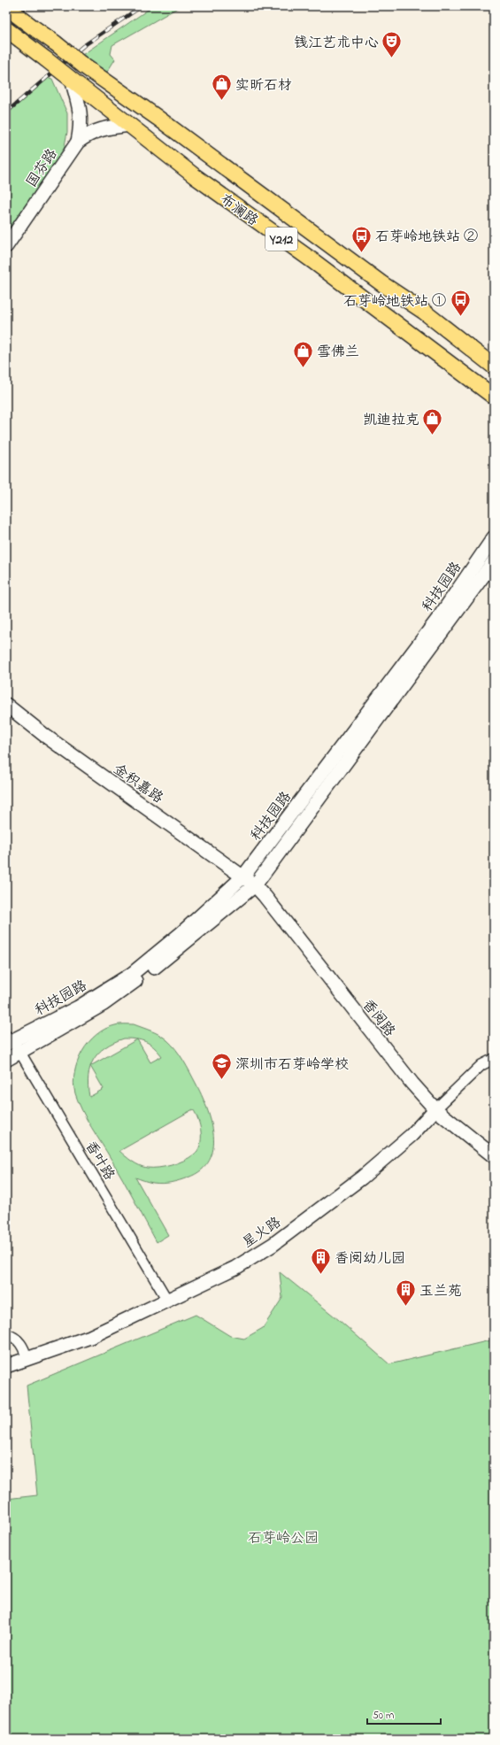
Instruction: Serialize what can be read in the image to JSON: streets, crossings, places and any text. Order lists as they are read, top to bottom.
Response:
{
  "streets": {
    "main road": ["布澜路", "Y212"],
    "street": [
      "国芬路",
      "科技园路",
      "金积嘉路",
      "香阅路",
      "香叶路",
      "星火路"
    ]
  },
  "crossings": [
    ["科技园路", "金积嘉路"],
    ["科技园路", "香阅路"],
    ["科技园路", "香叶路"],
    ["金积嘉路", "香阅路"],
    ["香阅路", "星火路"],
    ["香叶路", "星火路"]
  ],
  "parks": ["石芽岭公园"],
  "places": {
    "theatre": ["钱江艺术中心"],
    "shop": ["实昕石材", "雪佛兰", "凯迪拉克"],
    "bus stop": ["石芽岭地铁站 ②", "石芽岭地铁站 ①"],
    "school or university": ["深圳市石芽岭学校"],
    "building": ["香阅幼儿园", "玉兰苑"]
  },
  "scale_bar": "50 m"
}
